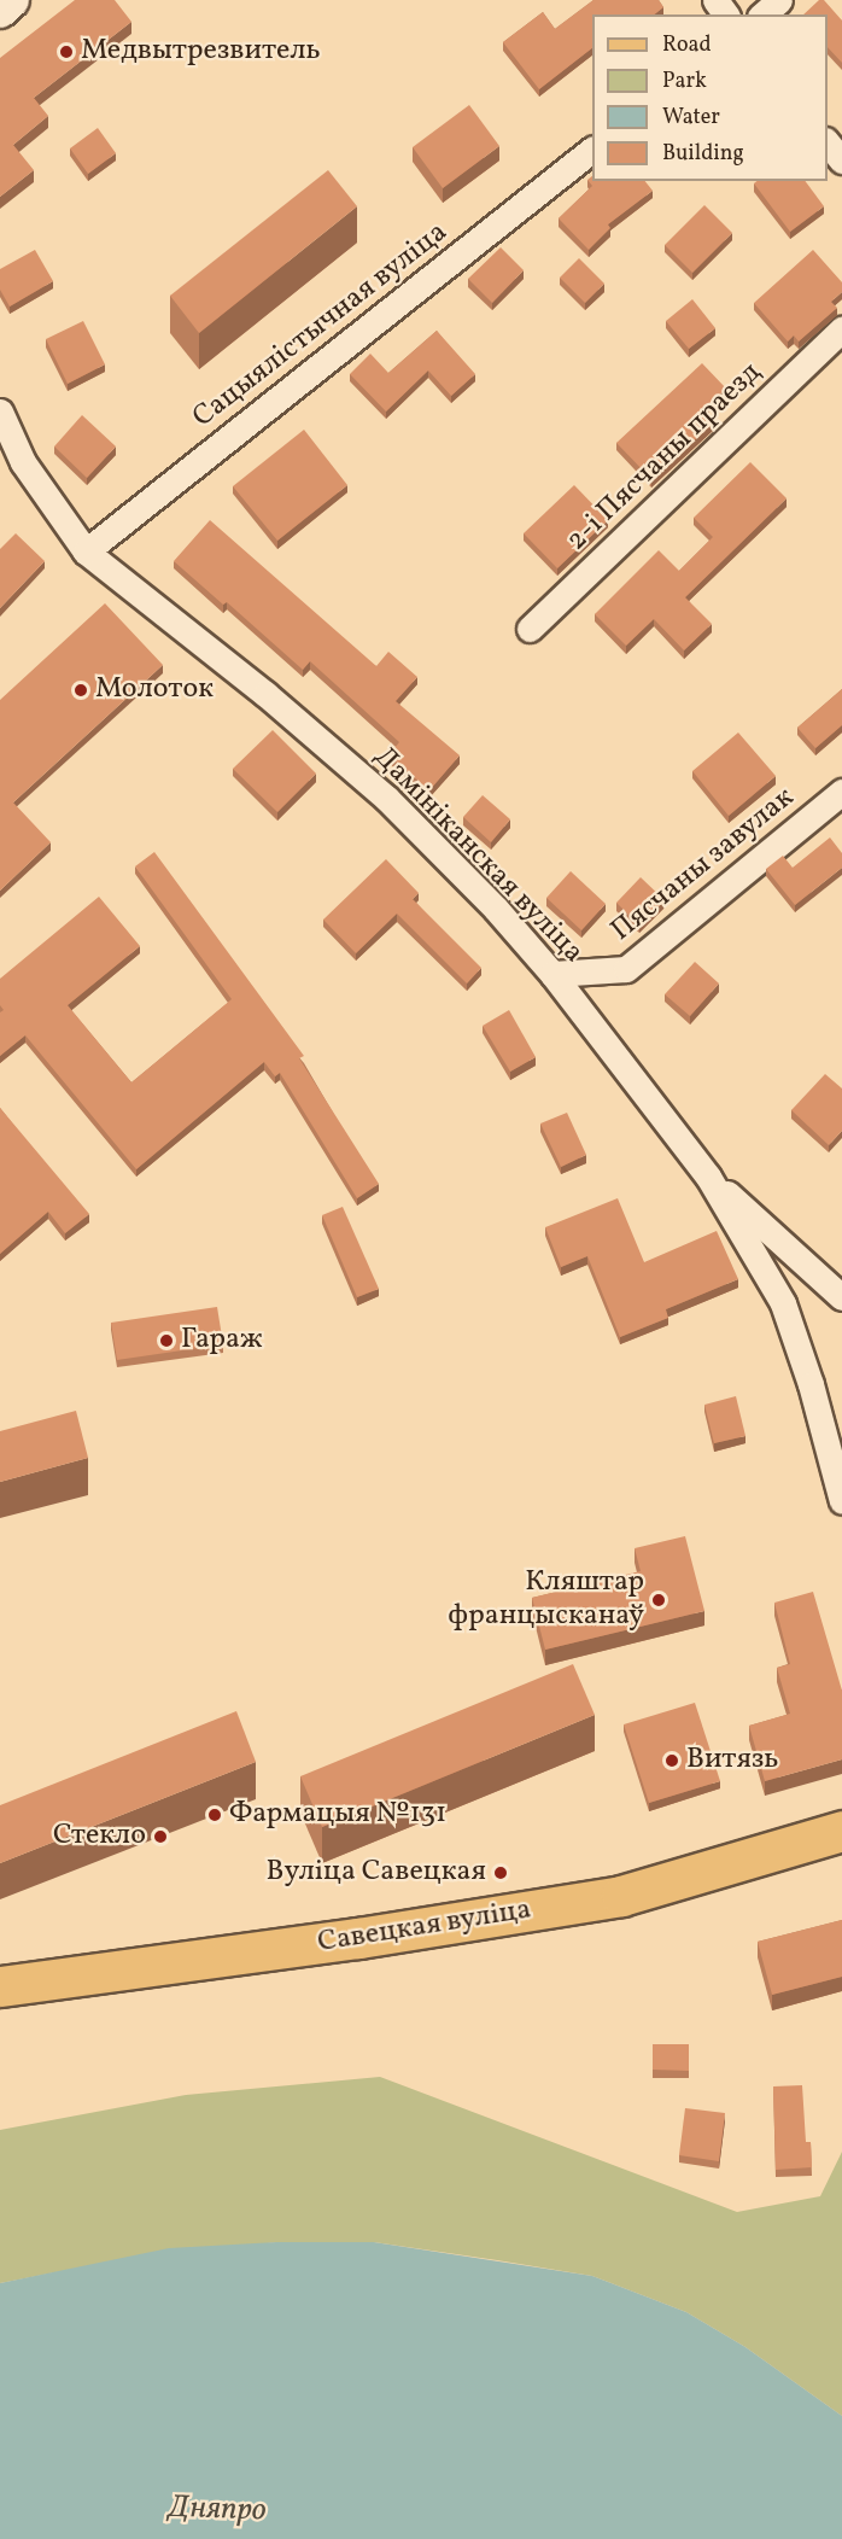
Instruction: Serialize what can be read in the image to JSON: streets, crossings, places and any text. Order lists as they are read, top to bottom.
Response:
{
  "streets": {
    "main road": ["Савецкая вуліца"],
    "street": [
      "Сацыялістычная вуліца",
      "2-і Пясчаны праезд",
      "Дамініканская вуліца",
      "Пясчаны завулак"
    ]
  },
  "crossings": [
    ["Сацыялістычная вуліца", "Дамініканская вуліца"],
    ["Дамініканская вуліца", "Пясчаны завулак"]
  ],
  "water": ["Дняпро"],
  "places": [
    "Медвытрезвитель",
    "Молоток",
    "Гараж",
    "Кляштар францысканаў",
    "Витязь",
    "Фармацыя №131",
    "Стекло",
    "Вуліца Савецкая"
  ],
  "legend": [
    "Road",
    "Park",
    "Water",
    "Building"
  ]
}
